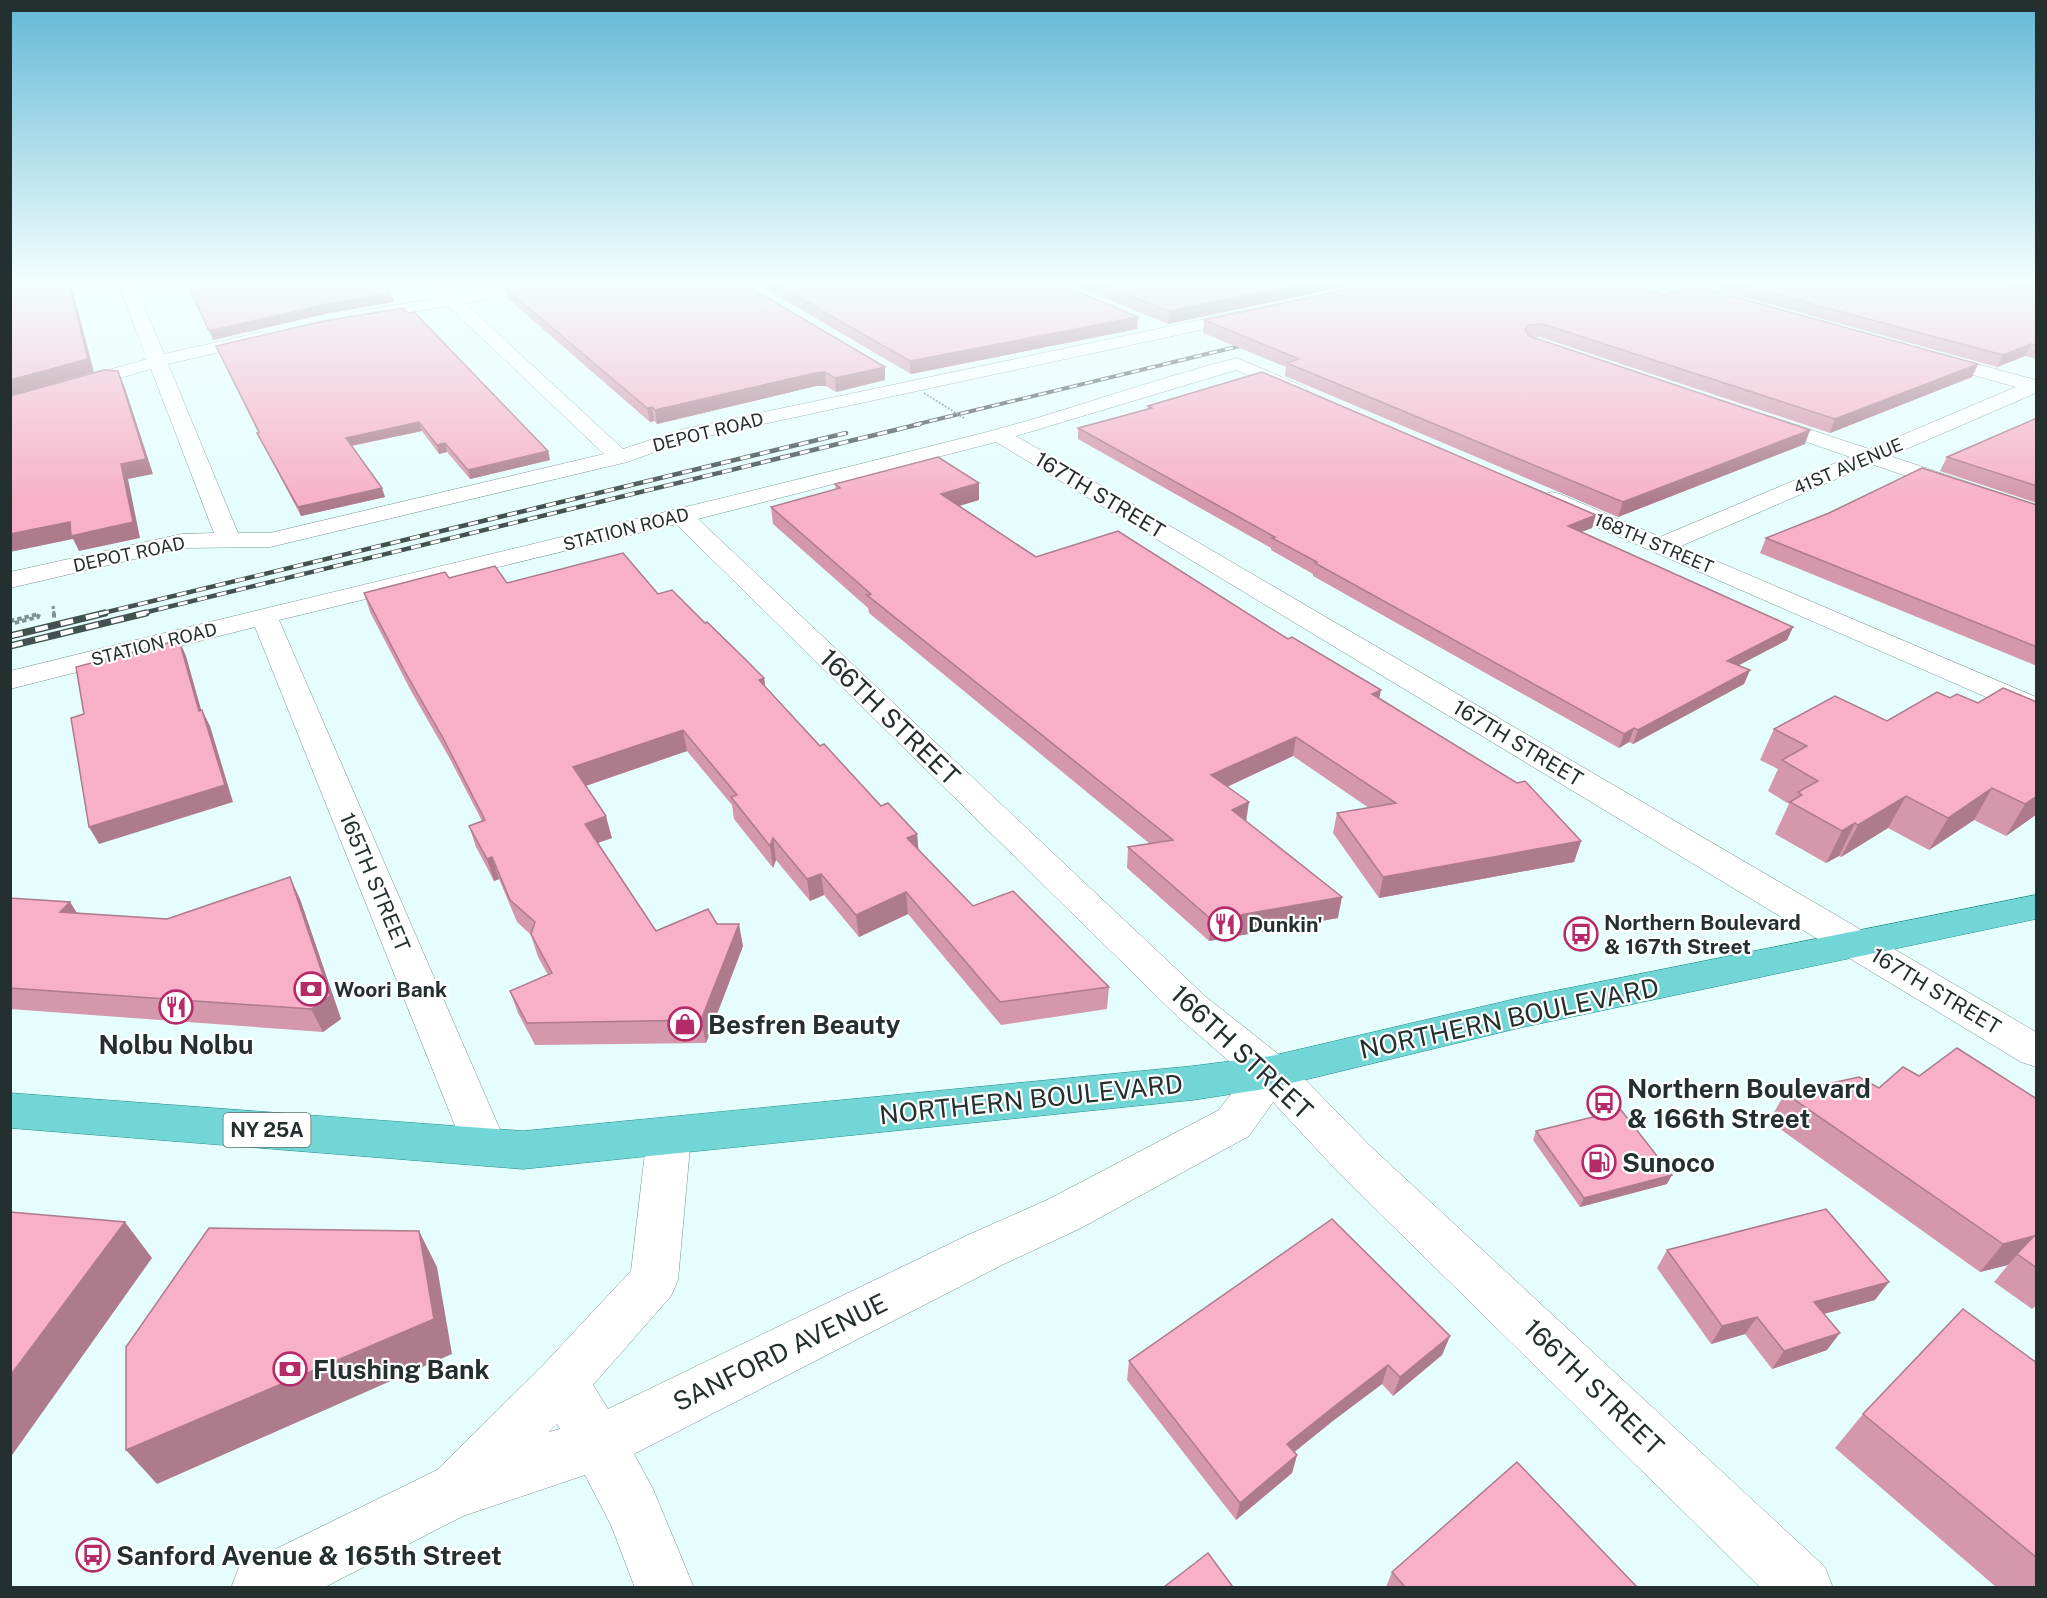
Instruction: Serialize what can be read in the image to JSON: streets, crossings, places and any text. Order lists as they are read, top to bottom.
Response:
{
  "streets": {
    "main road": ["NORTHERN BOULEVARD", "NY 25A"],
    "street": [
      "DEPOT ROAD",
      "41ST AVENUE",
      "167TH STREET",
      "STATION ROAD",
      "168TH STREET",
      "166TH STREET",
      "165TH STREET",
      "SANFORD AVENUE"
    ]
  },
  "crossings": [
    ["41ST AVENUE", "168TH STREET"],
    ["167TH STREET", "STATION ROAD"],
    ["167TH STREET", "NORTHERN BOULEVARD"],
    ["STATION ROAD", "166TH STREET"],
    ["STATION ROAD", "165TH STREET"],
    ["166TH STREET", "NORTHERN BOULEVARD"],
    ["166TH STREET", "SANFORD AVENUE"],
    ["165TH STREET", "NORTHERN BOULEVARD"],
    ["NORTHERN BOULEVARD", "SANFORD AVENUE"]
  ],
  "places": {
    "restaurant": ["Dunkin'", "Nolbu Nolbu"],
    "bus stop": ["Northern Boulevard & 167th Street", "Northern Boulevard & 166th Street", "Sanford Avenue & 165th Street"],
    "bank": ["Woori Bank", "Flushing Bank"],
    "shop": ["Besfren Beauty"],
    "fuel station": ["Sunoco"]
  }
}
